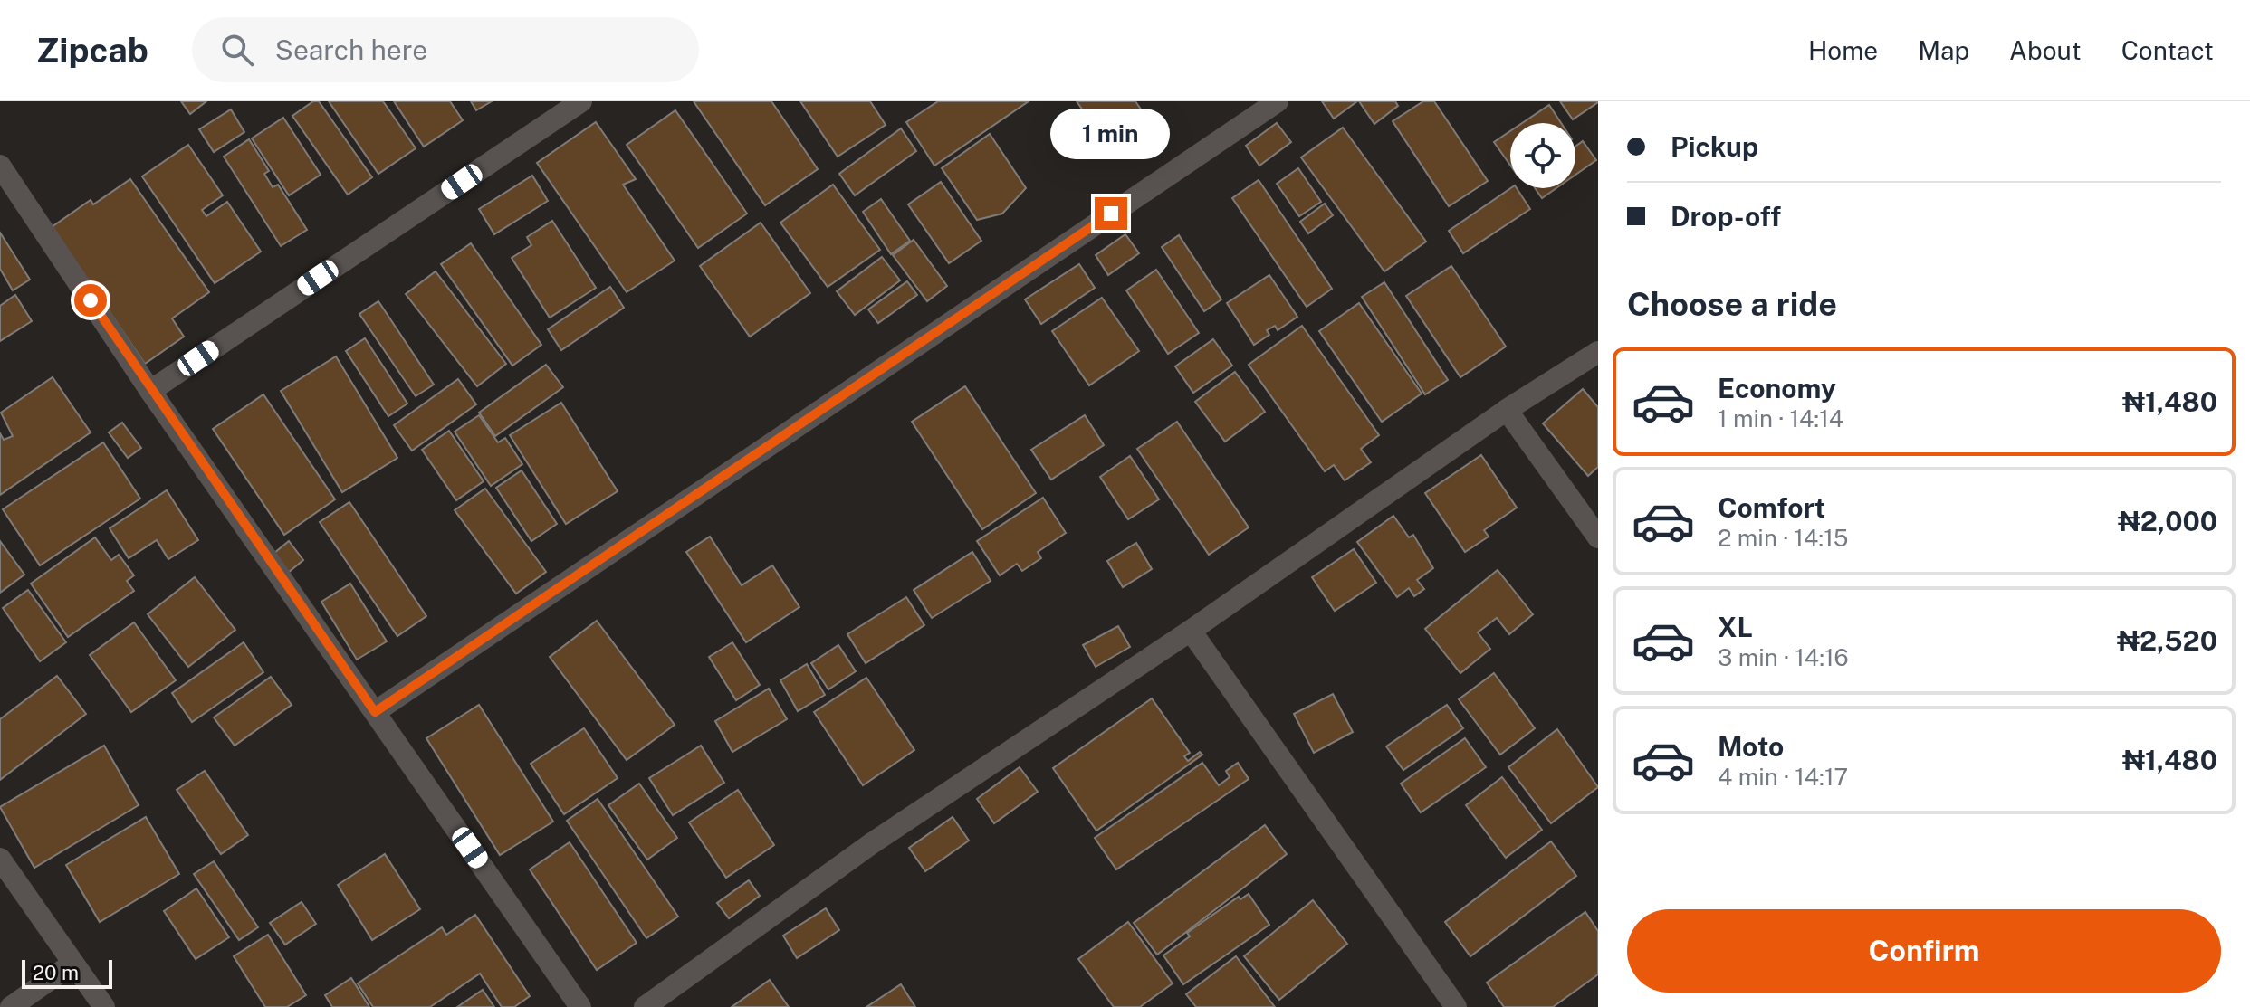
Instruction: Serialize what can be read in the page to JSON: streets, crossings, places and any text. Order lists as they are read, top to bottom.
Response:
{
  "scale_bar": "20 m",
  "page": {
    "header": "Zipcab",
    "search": "Search here",
    "nav": [
      "Home",
      "Map",
      "About",
      "Contact"
    ],
    "banner": ["Pickup", "Drop-off"],
    "bubble": "1 min",
    "heading": "Choose a ride",
    "list": [
      {
        "name": "Economy",
        "note": "1 min · 14:14",
        "value": "₦1,480"
      },
      {
        "name": "Comfort",
        "note": "2 min · 14:15",
        "value": "₦2,000"
      },
      {
        "name": "XL",
        "note": "3 min · 14:16",
        "value": "₦2,520"
      },
      {
        "name": "Moto",
        "note": "4 min · 14:17",
        "value": "₦1,480"
      }
    ],
    "buttons": "Confirm",
    "scale": "20 m"
  }
}
